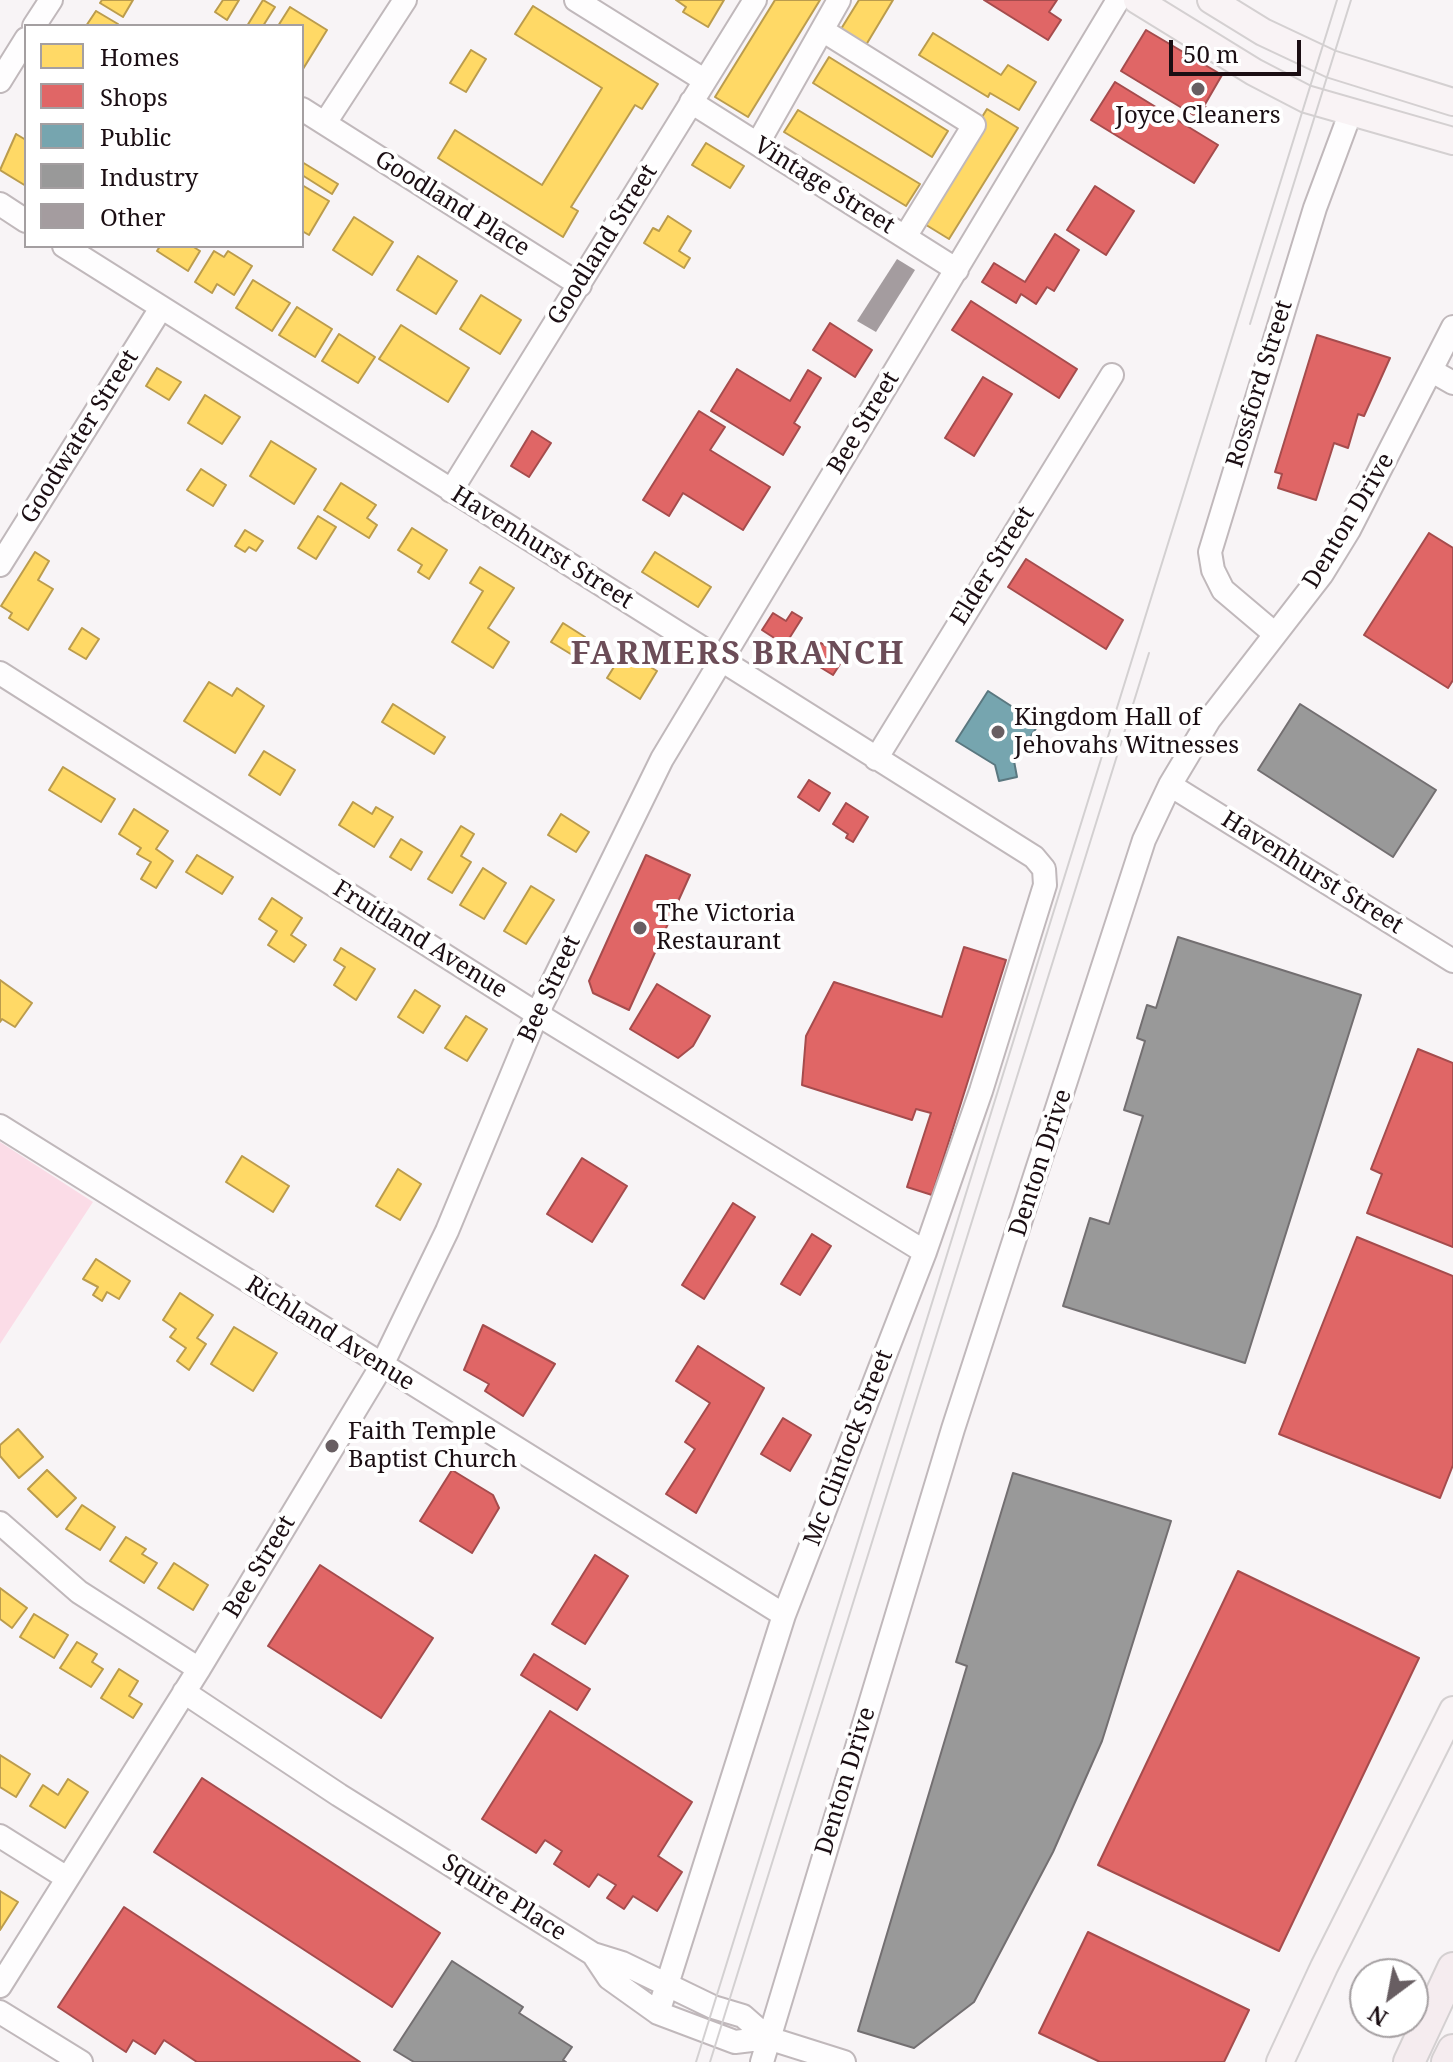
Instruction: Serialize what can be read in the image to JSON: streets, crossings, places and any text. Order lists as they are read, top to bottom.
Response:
{
  "streets": {
    "street": [
      "Vintage Street",
      "Goodland Place",
      "Goodland Street",
      "Rossford Street",
      "Bee Street",
      "Goodwater Street",
      "Denton Drive",
      "Havenhurst Street",
      "Elder Street",
      "Fruitland Avenue",
      "Richland Avenue",
      "Mc Clintock Street",
      "Squire Place"
    ]
  },
  "crossings": [
    ["Vintage Street", "Goodland Street"],
    ["Vintage Street", "Bee Street"],
    ["Goodland Place", "Goodland Street"],
    ["Goodland Street", "Havenhurst Street"],
    ["Rossford Street", "Denton Drive"],
    ["Bee Street", "Havenhurst Street"],
    ["Bee Street", "Fruitland Avenue"],
    ["Bee Street", "Richland Avenue"],
    ["Bee Street", "Squire Place"],
    ["Goodwater Street", "Havenhurst Street"],
    ["Denton Drive", "Havenhurst Street"],
    ["Denton Drive", "Squire Place"],
    ["Havenhurst Street", "Elder Street"],
    ["Havenhurst Street", "Mc Clintock Street"],
    ["Fruitland Avenue", "Mc Clintock Street"],
    ["Richland Avenue", "Mc Clintock Street"],
    ["Mc Clintock Street", "Squire Place"]
  ],
  "districts": ["FARMERS BRANCH"],
  "places": [
    "Joyce Cleaners",
    "Kingdom Hall of Jehovahs Witnesses",
    "The Victoria Restaurant",
    "Faith Temple Baptist Church"
  ],
  "legend": [
    "Homes",
    "Shops",
    "Public",
    "Industry",
    "Other"
  ],
  "scale_bar": "50 m",
  "north": "bottom left"
}
